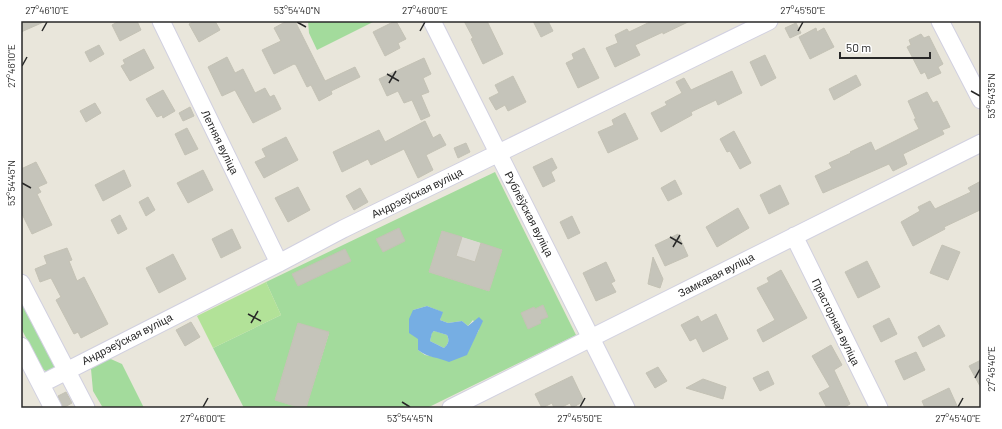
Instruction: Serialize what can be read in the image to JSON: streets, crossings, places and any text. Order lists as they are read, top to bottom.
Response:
{
  "streets": {
    "street": [
      "Летняя вуліца",
      "Андрэеўская вуліца",
      "Рублёўская вуліца",
      "Замкавая вуліца",
      "Прасторная вуліца"
    ]
  },
  "crossings": [
    ["Летняя вуліца", "Андрэеўская вуліца"],
    ["Андрэеўская вуліца", "Рублёўская вуліца"],
    ["Рублёўская вуліца", "Замкавая вуліца"],
    ["Замкавая вуліца", "Прасторная вуліца"]
  ],
  "scale_bar": "50 m",
  "coordinates": [
    "27°46'10\"E",
    "53°54'40\"N",
    "27°46'00\"E",
    "27°45'50\"E",
    "53°54'35\"N",
    "53°54'45\"N",
    "27°45'40\"E"
  ]
}
